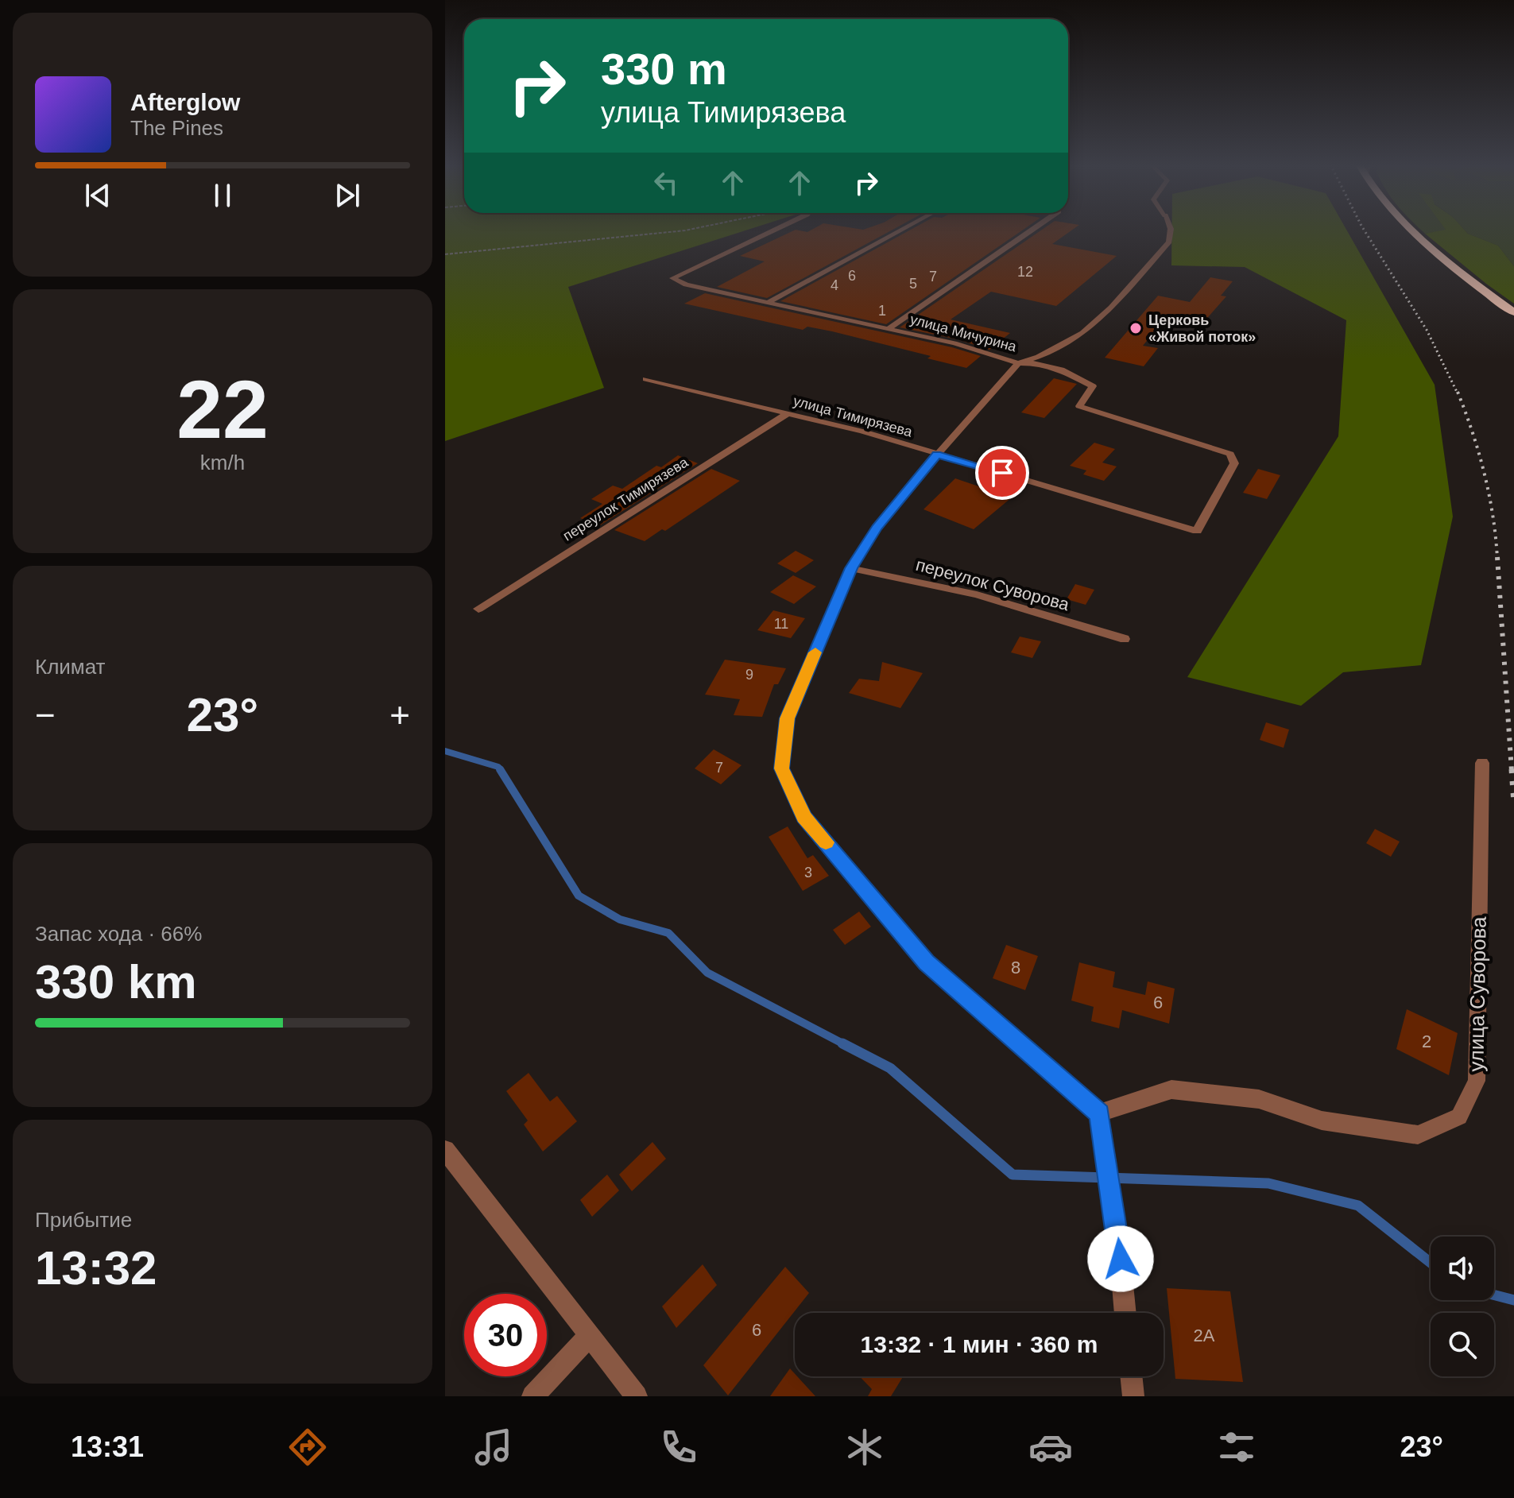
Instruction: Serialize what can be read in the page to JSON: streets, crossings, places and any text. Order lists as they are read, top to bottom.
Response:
{
  "streets": {
    "street": [
      "улица Мичурина",
      "улица Тимирязева",
      "переулок Тимирязева",
      "переулок Суворова",
      "улица Суворова"
    ]
  },
  "crossings": [
    ["улица Мичурина", "улица Тимирязева"],
    ["улица Тимирязева", "переулок Тимирязева"]
  ],
  "places": ["Церковь «Живой поток»"],
  "house_numbers": [
    "12",
    "6",
    "7",
    "5",
    "4",
    "1",
    "11",
    "9",
    "7",
    "3",
    "8",
    "6",
    "2",
    "6",
    "2А"
  ],
  "page": {
    "turn": ["330 m", "улица Тимирязева"],
    "song": ["Afterglow", "The Pines"],
    "tile": [
      ["22", "km/h"],
      "Климат",
      ["Запас хода · 66%", "330 km"],
      ["Прибытие", "13:32"]
    ],
    "heat": ["−", "23°", "+"],
    "limit": "30",
    "trip": "13:32 · 1 мин · 360 m",
    "tabs": ["13:31", "23°"]
  }
}
